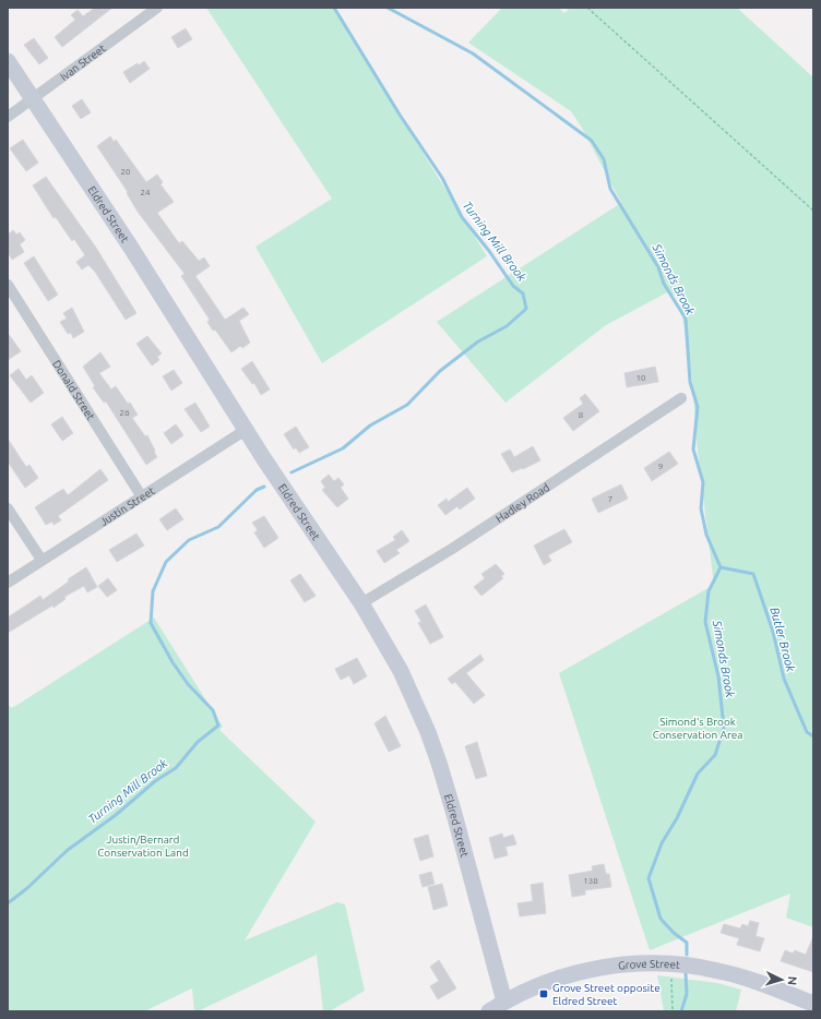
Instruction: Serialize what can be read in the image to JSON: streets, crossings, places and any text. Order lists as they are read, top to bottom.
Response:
{
  "streets": {
    "street": [
      "Ivan Street",
      "Eldred Street",
      "Donald Street",
      "Hadley Road",
      "Justin Street",
      "Grove Street"
    ]
  },
  "crossings": [
    ["Ivan Street", "Eldred Street"],
    ["Eldred Street", "Hadley Road"],
    ["Eldred Street", "Justin Street"],
    ["Eldred Street", "Grove Street"],
    ["Donald Street", "Justin Street"]
  ],
  "water": ["Turning Mill Brook", "Simonds Brook", "Butler Brook"],
  "parks": ["Simond's Brook Conservation Area", "Justin/Bernard Conservation Land"],
  "places": {
    "transit": ["Grove Street opposite Eldred Street"]
  },
  "house_numbers": [
    "20",
    "24",
    "10",
    "26",
    "8",
    "9",
    "7",
    "138"
  ],
  "north": "right"
}
